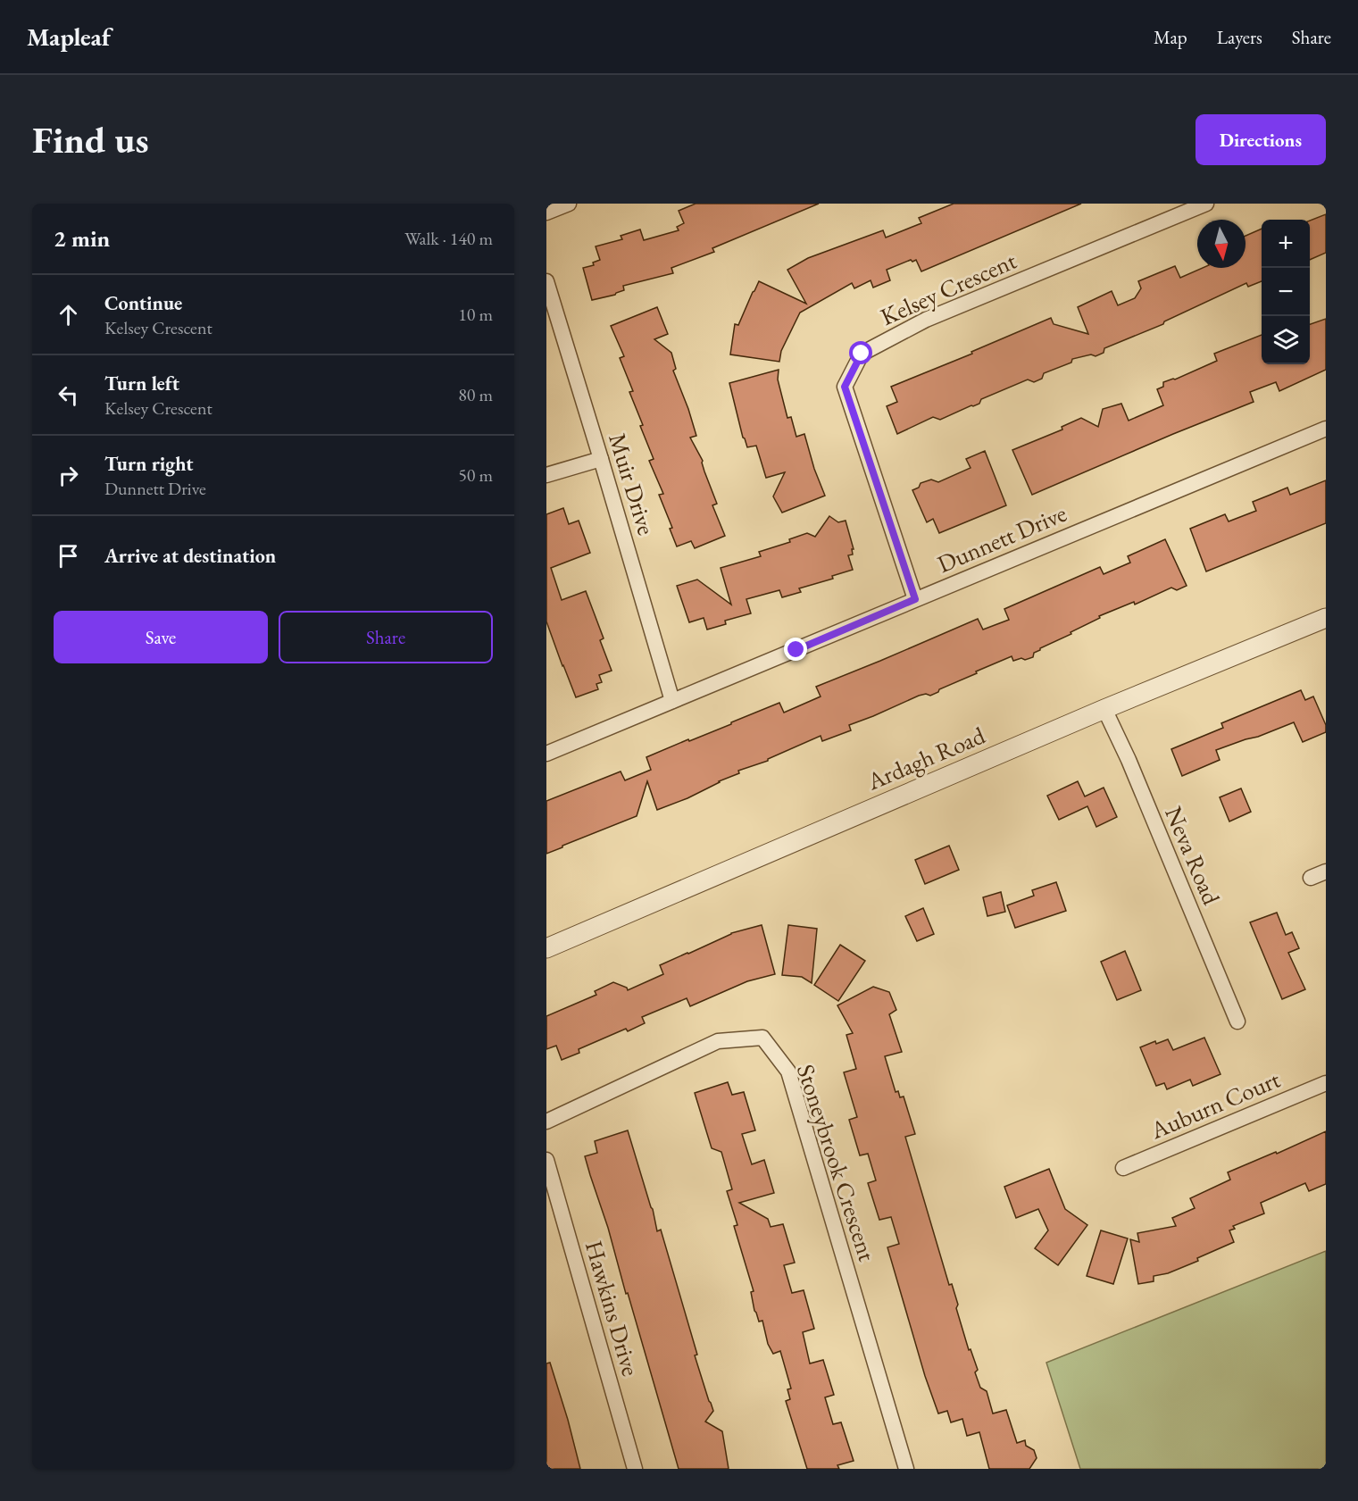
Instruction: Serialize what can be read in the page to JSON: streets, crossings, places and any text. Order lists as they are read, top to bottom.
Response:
{
  "streets": {
    "street": [
      "Kelsey Crescent",
      "Muir Drive",
      "Dunnett Drive",
      "Ardagh Road",
      "Neva Road",
      "Auburn Court",
      "Stoneybrook Crescent",
      "Hawkins Drive"
    ]
  },
  "crossings": [
    ["Kelsey Crescent", "Dunnett Drive"],
    ["Muir Drive", "Dunnett Drive"],
    ["Ardagh Road", "Neva Road"]
  ],
  "north": "bottom",
  "page": {
    "header": "Mapleaf",
    "nav": ["Map", "Layers", "Share"],
    "buttons": [
      "Directions",
      ["Save", "Share"]
    ],
    "title": "Find us",
    "heading": ["2 min", "Walk · 140 m"],
    "map_buttons": ["+", "−"],
    "list": [
      ["Continue", "Kelsey Crescent", "10 m"],
      ["Turn left", "Kelsey Crescent", "80 m"],
      ["Turn right", "Dunnett Drive", "50 m"],
      "Arrive at destination"
    ]
  }
}
